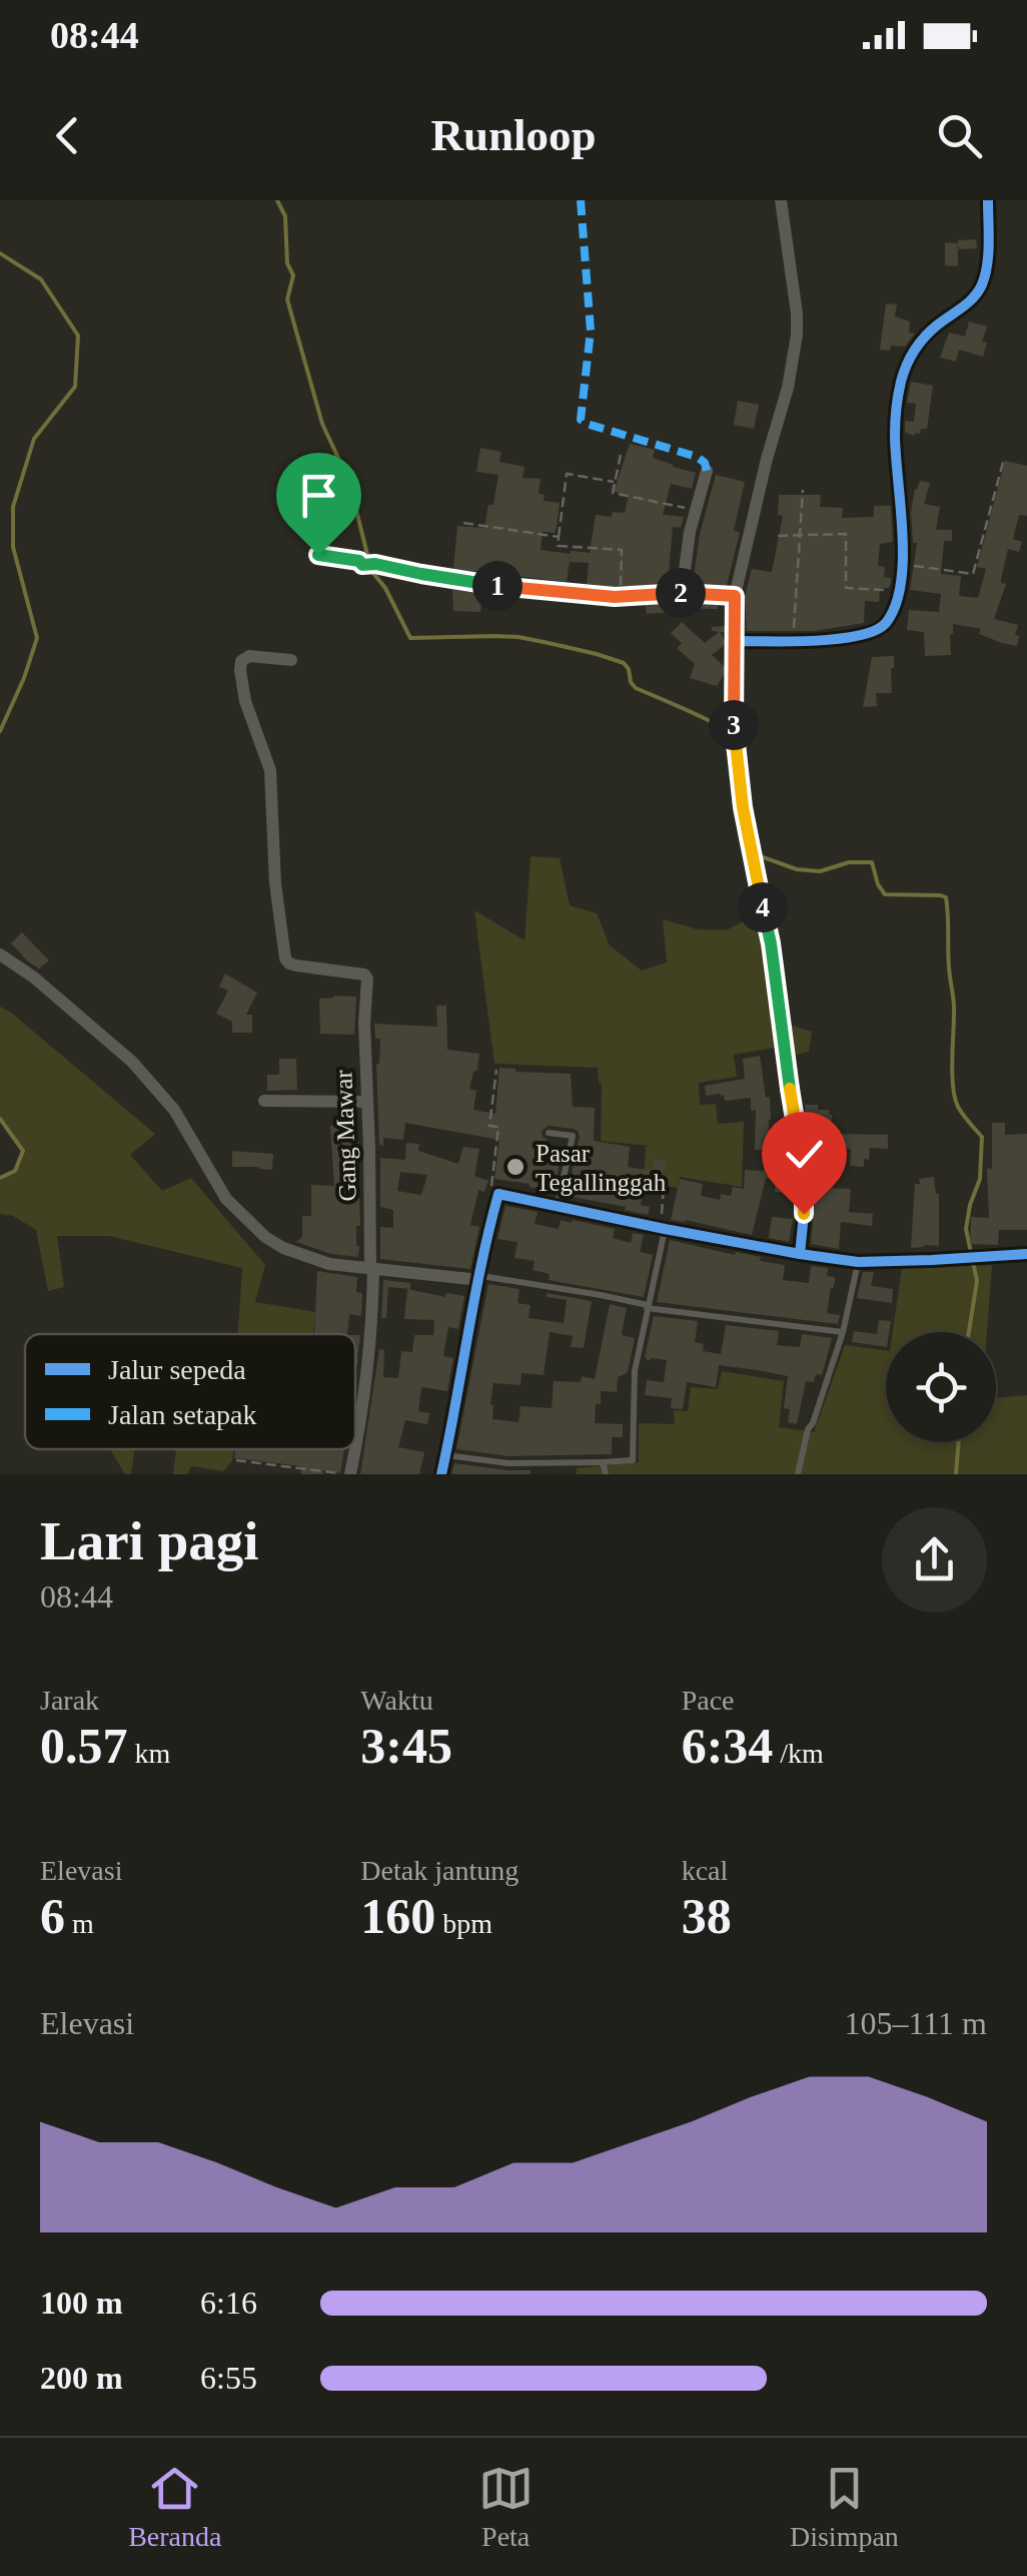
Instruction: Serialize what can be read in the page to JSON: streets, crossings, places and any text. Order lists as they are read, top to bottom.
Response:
{
  "streets": {
    "street": ["Gang Mawar"]
  },
  "places": ["Pasar Tegallinggah"],
  "legend": ["Jalur sepeda", "Jalan setapak"],
  "page": {
    "status": "08:44",
    "header": "Runloop",
    "pins": [
      "1",
      "2",
      "3",
      "4"
    ],
    "heading": ["Lari pagi", "08:44"],
    "stats": [
      ["Jarak", "0.57 km"],
      ["Waktu", "3:45"],
      ["Pace", "6:34 /km"],
      ["Elevasi", "6 m"],
      ["Detak jantung", "160 bpm"],
      ["kcal", "38"]
    ],
    "chart": ["Elevasi", "105–111 m"],
    "list": [
      {
        "name": "100 m",
        "note": "6:16"
      },
      {
        "name": "200 m",
        "note": "6:55"
      }
    ],
    "tabs": ["Beranda", "Peta", "Disimpan"]
  }
}
